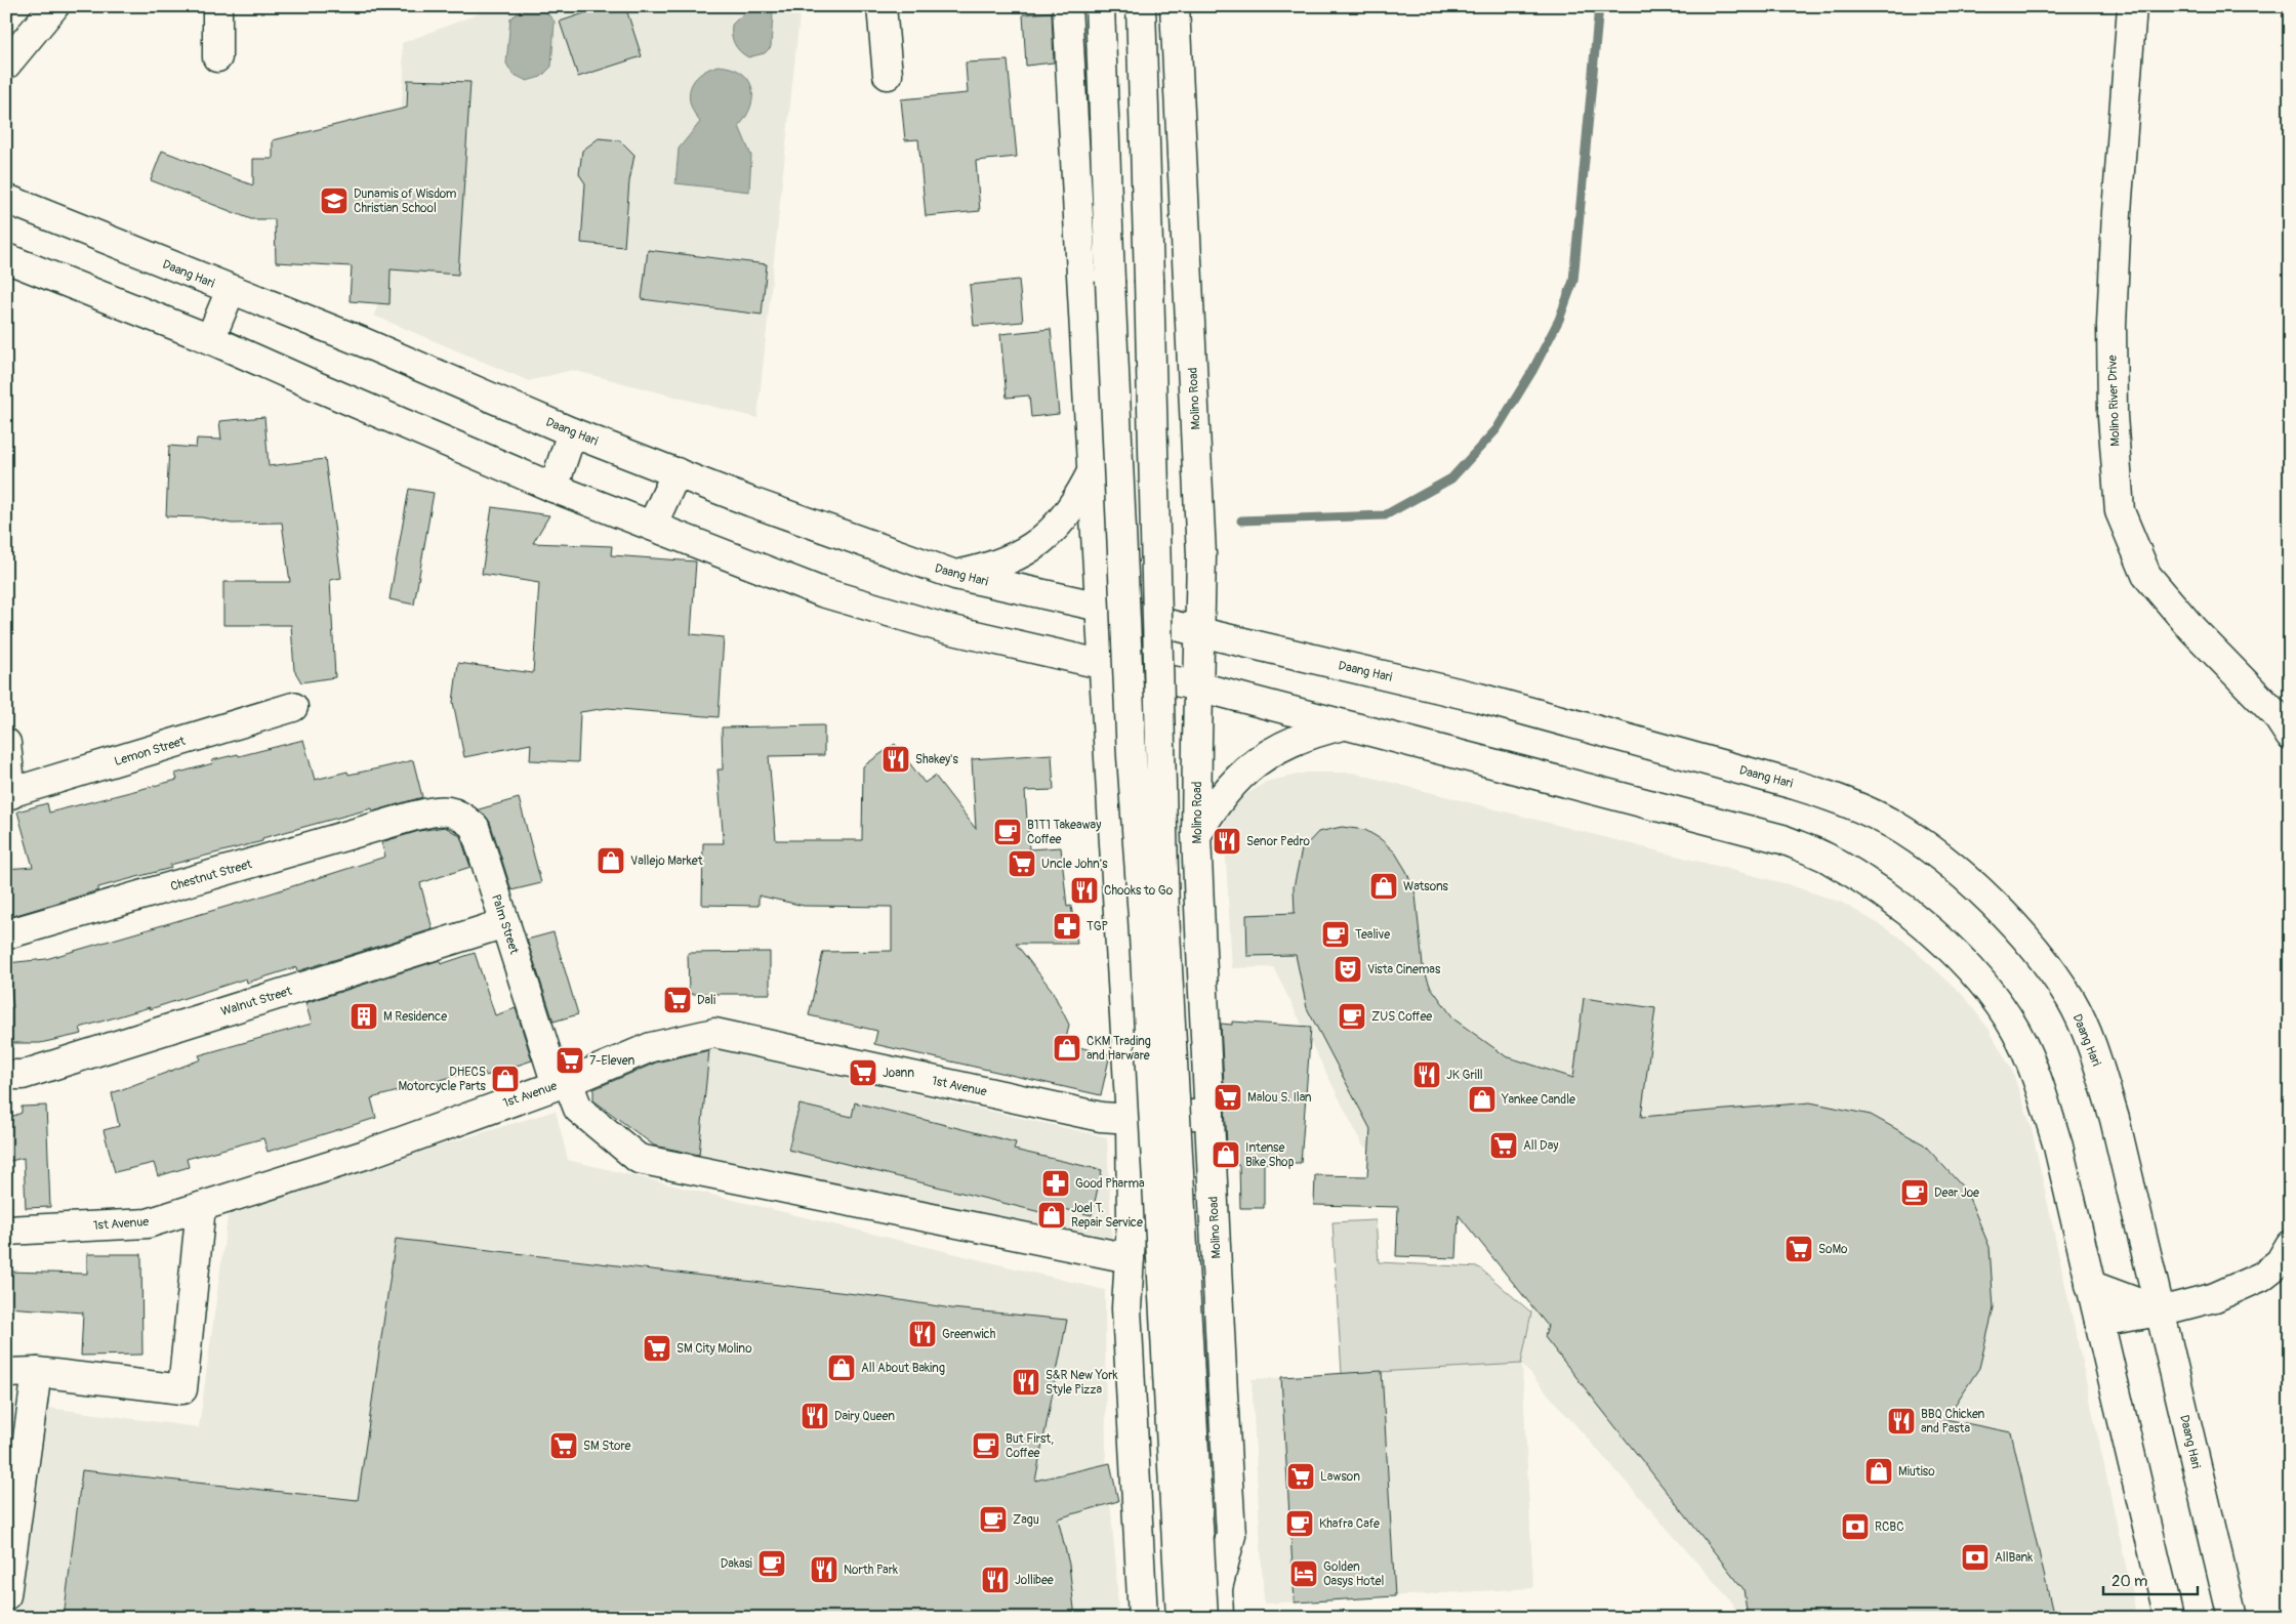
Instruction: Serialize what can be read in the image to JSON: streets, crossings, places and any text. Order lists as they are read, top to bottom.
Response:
{
  "streets": {
    "main road": [
      "Daang Hari",
      "Molino Road",
      "Molino River Drive",
      "Lemon Street",
      "Chestnut Street",
      "Palm Street",
      "Walnut Street",
      "1st Avenue"
    ]
  },
  "crossings": [
    ["Daang Hari", "Molino Road"],
    ["Molino Road", "1st Avenue"],
    ["Chestnut Street", "Palm Street"],
    ["Palm Street", "Walnut Street"],
    ["Palm Street", "1st Avenue"]
  ],
  "places": {
    "school or university": ["Dunamis of Wisdom Christian School"],
    "restaurant": [
      "Shakey's",
      "Senor Pedro",
      "Chooks to Go",
      "JK Grill",
      "Greenwich",
      "S&R New York Style Pizza",
      "Dairy Queen",
      "BBQ Chicken and Pasta",
      "North Park",
      "Jollibee"
    ],
    "cafe": [
      "B1T1 Takeaway Coffee",
      "Tealive",
      "ZUS Coffee",
      "Dear Joe",
      "But First, Coffee",
      "Zagu",
      "Khafra Cafe",
      "Dakasi"
    ],
    "shop": [
      "Vallejo Market",
      "Watsons",
      "CKM Trading and Harware",
      "DHECS Motorcycle Parts",
      "Yankee Candle",
      "Intense Bike Shop",
      "Joel T. Repair Service",
      "All About Baking",
      "Miutiso"
    ],
    "supermarket": [
      "Uncle John's",
      "Dali",
      "7-Eleven",
      "Joann",
      "Malou S. Ilan",
      "All Day",
      "SoMo",
      "SM City Molino",
      "SM Store",
      "Lawson"
    ],
    "pharmacy": ["TGP", "Good Pharma"],
    "theatre": ["Vista Cinemas"],
    "building": ["M Residence"],
    "bank": ["RCBC", "AllBank"],
    "hotel": ["Golden Oasys Hotel"]
  },
  "scale_bar": "20 m"
}
